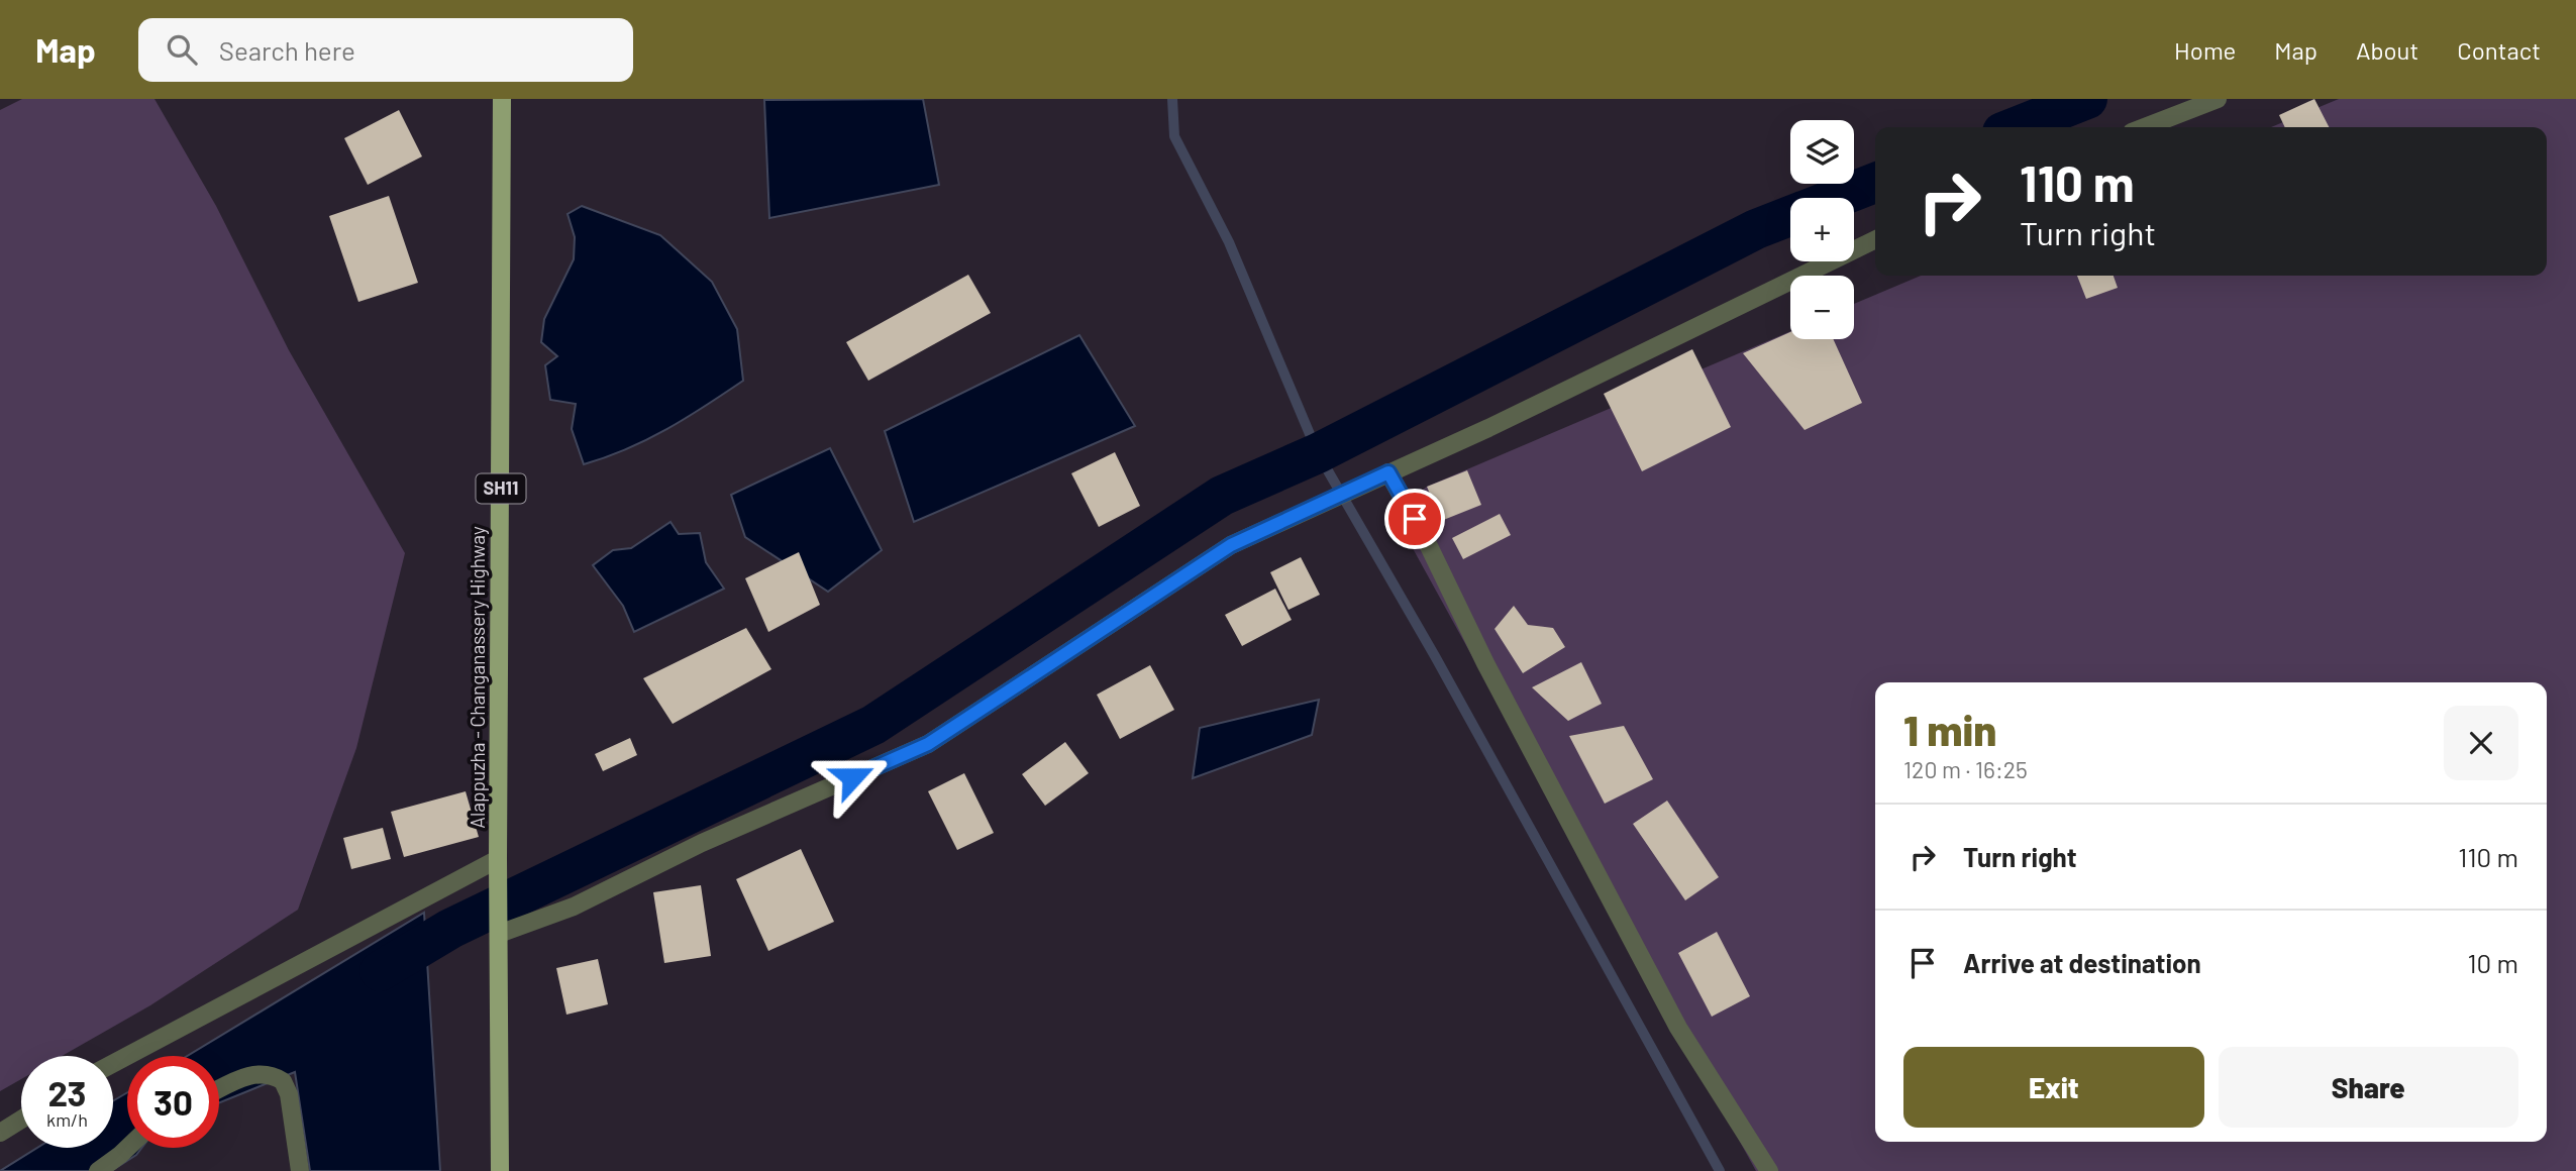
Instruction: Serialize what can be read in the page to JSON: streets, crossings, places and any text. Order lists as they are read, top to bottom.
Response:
{
  "streets": {
    "main road": ["SH11", "Alappuzha - Changanassery Highway"]
  },
  "page": {
    "header": "Map",
    "search": "Search here",
    "nav": [
      "Home",
      "Map",
      "About",
      "Contact"
    ],
    "map_buttons": ["+", "−"],
    "turn": ["110 m", "Turn right"],
    "heading": ["1 min", "120 m · 16:25"],
    "list": [
      {
        "name": "Turn right",
        "value": "110 m"
      },
      {
        "name": "Arrive at destination",
        "value": "10 m"
      }
    ],
    "buttons": ["Exit", "Share"],
    "speed": "23 km/h",
    "limit": "30"
  }
}
